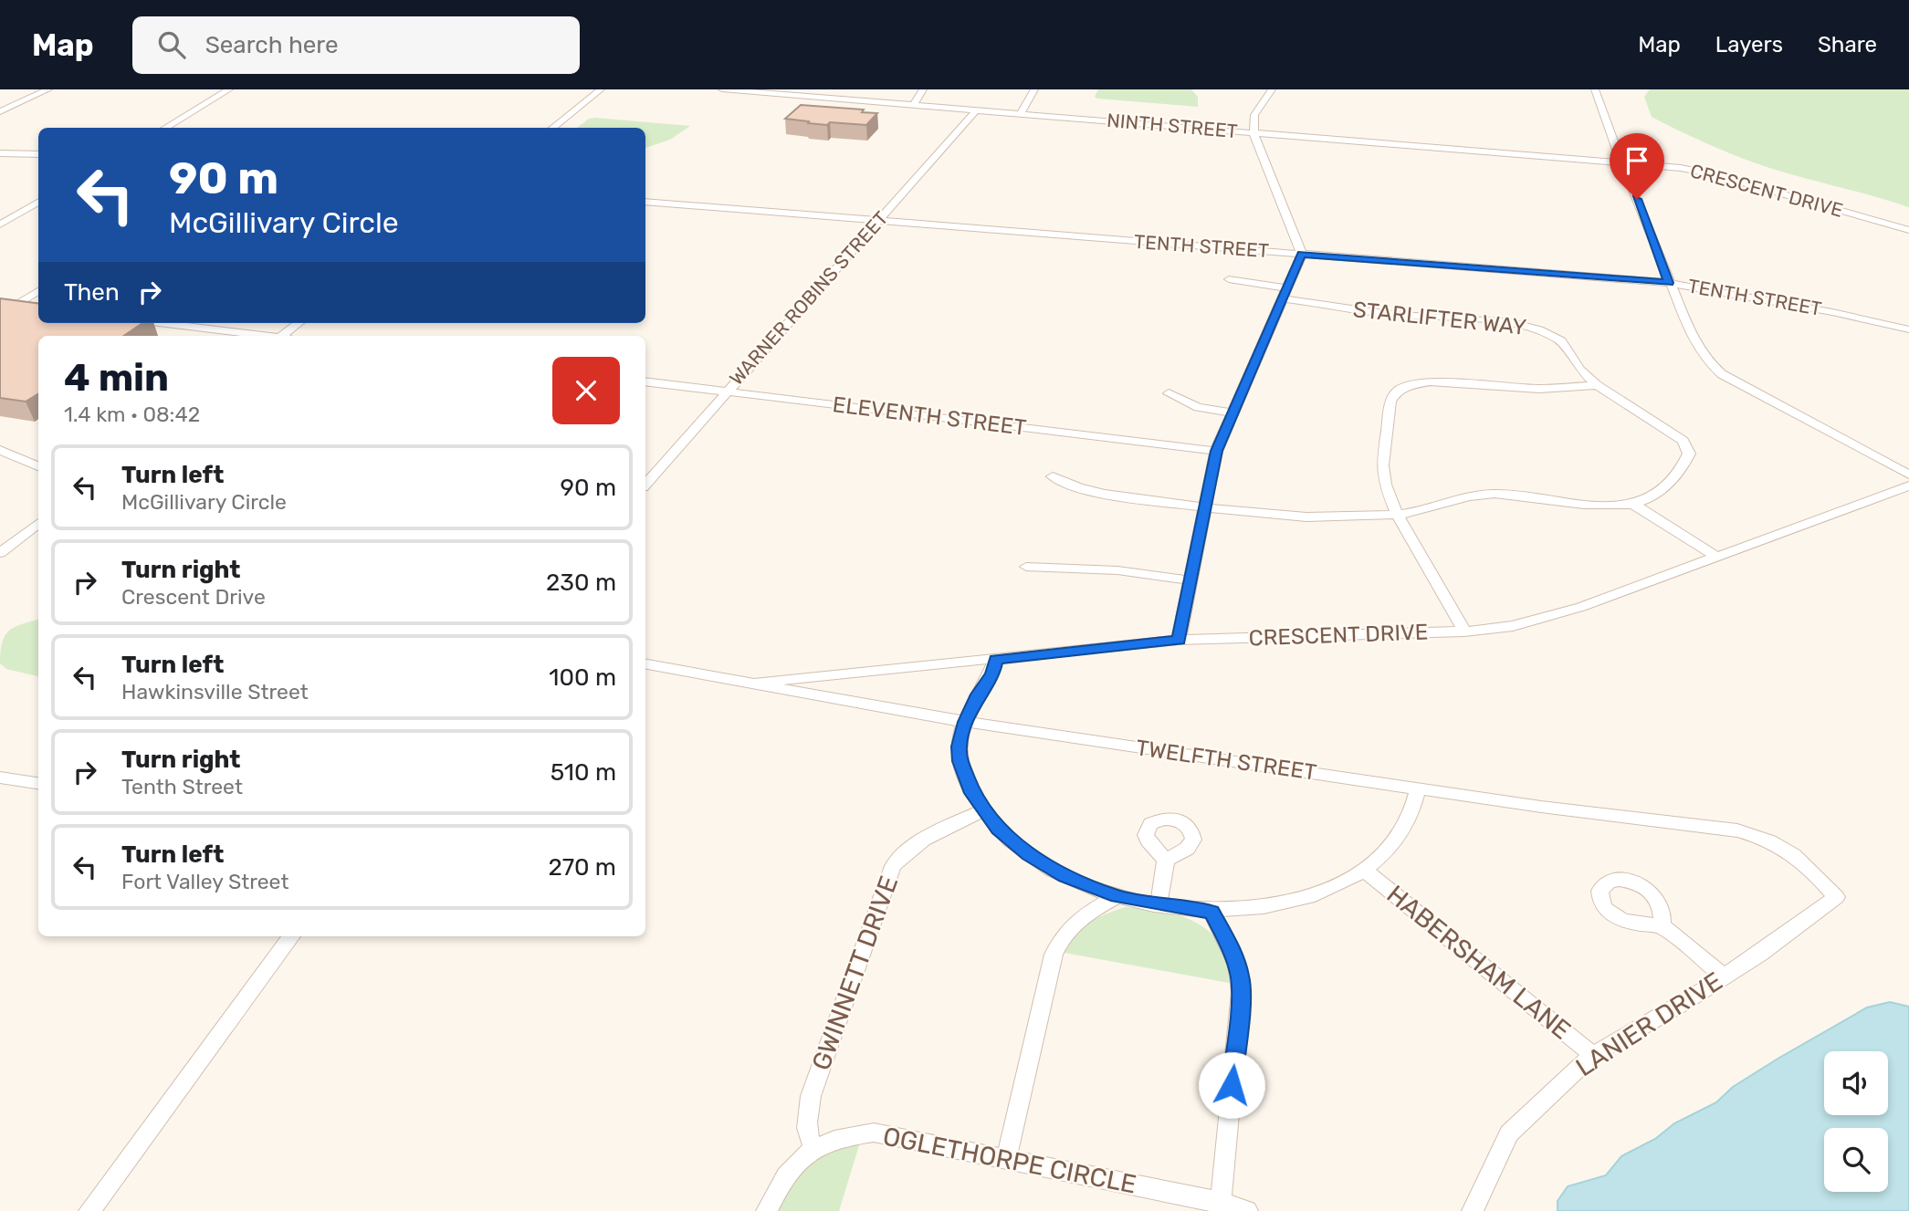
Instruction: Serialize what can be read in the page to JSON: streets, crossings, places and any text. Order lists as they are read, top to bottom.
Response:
{
  "streets": {
    "street": [
      "NINTH STREET",
      "CRESCENT DRIVE",
      "TENTH STREET",
      "WARNER ROBINS STREET",
      "STARLIFTER WAY",
      "ELEVENTH STREET",
      "TWELFTH STREET",
      "HABERSHAM LANE",
      "GWINNETT DRIVE",
      "LANIER DRIVE",
      "OGLETHORPE CIRCLE"
    ]
  },
  "crossings": [
    ["NINTH STREET", "CRESCENT DRIVE"],
    ["NINTH STREET", "WARNER ROBINS STREET"],
    ["CRESCENT DRIVE", "TWELFTH STREET"],
    ["TENTH STREET", "WARNER ROBINS STREET"],
    ["WARNER ROBINS STREET", "ELEVENTH STREET"],
    ["TWELFTH STREET", "LANIER DRIVE"],
    ["HABERSHAM LANE", "LANIER DRIVE"],
    ["GWINNETT DRIVE", "OGLETHORPE CIRCLE"]
  ],
  "page": {
    "header": "Map",
    "search": "Search here",
    "nav": ["Map", "Layers", "Share"],
    "turn": ["90 m", "McGillivary Circle"],
    "then": "Then",
    "heading": ["4 min", "1.4 km · 08:42"],
    "list": [
      {
        "name": "Turn left",
        "note": "McGillivary Circle",
        "value": "90 m"
      },
      {
        "name": "Turn right",
        "note": "Crescent Drive",
        "value": "230 m"
      },
      {
        "name": "Turn left",
        "note": "Hawkinsville Street",
        "value": "100 m"
      },
      {
        "name": "Turn right",
        "note": "Tenth Street",
        "value": "510 m"
      },
      {
        "name": "Turn left",
        "note": "Fort Valley Street",
        "value": "270 m"
      }
    ]
  }
}
